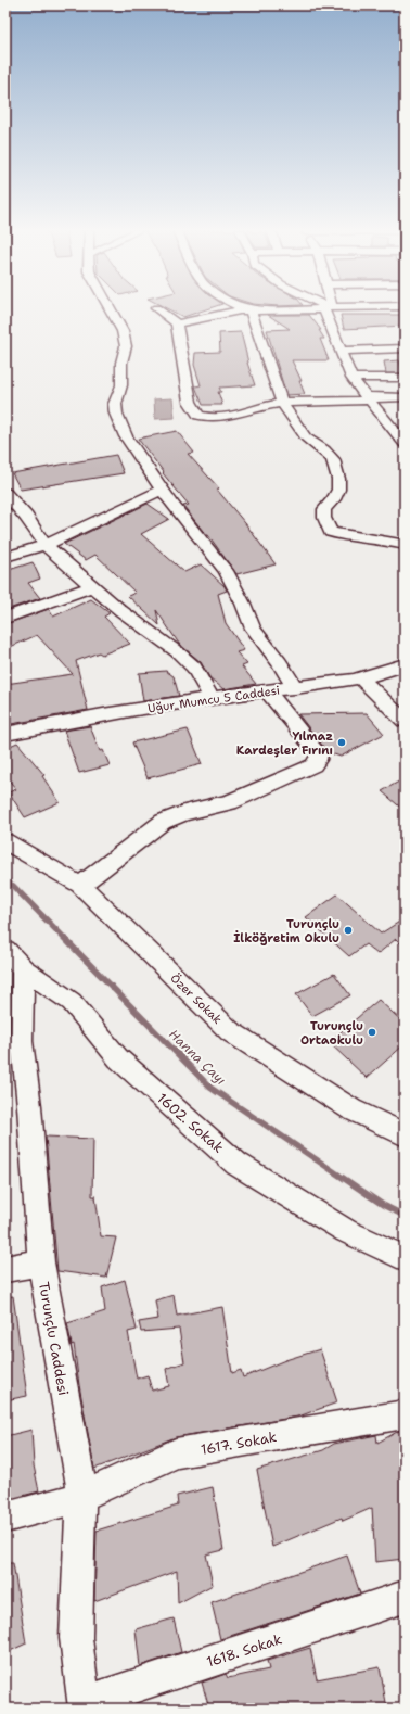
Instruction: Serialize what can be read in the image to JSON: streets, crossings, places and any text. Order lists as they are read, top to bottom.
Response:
{
  "streets": {
    "street": [
      "Uğur Mumcu 5 Caddesi",
      "Özer Sokak",
      "1602. Sokak",
      "Turunçlu Caddesi",
      "1617. Sokak",
      "1618. Sokak"
    ]
  },
  "crossings": [
    ["1602. Sokak", "Turunçlu Caddesi"],
    ["Turunçlu Caddesi", "1617. Sokak"],
    ["Turunçlu Caddesi", "1618. Sokak"]
  ],
  "water": ["Hanna Çayı"],
  "places": ["Yılmaz Kardeşler Fırını", "Turunçlu İlköğretim Okulu", "Turunçlu Ortaokulu"]
}
